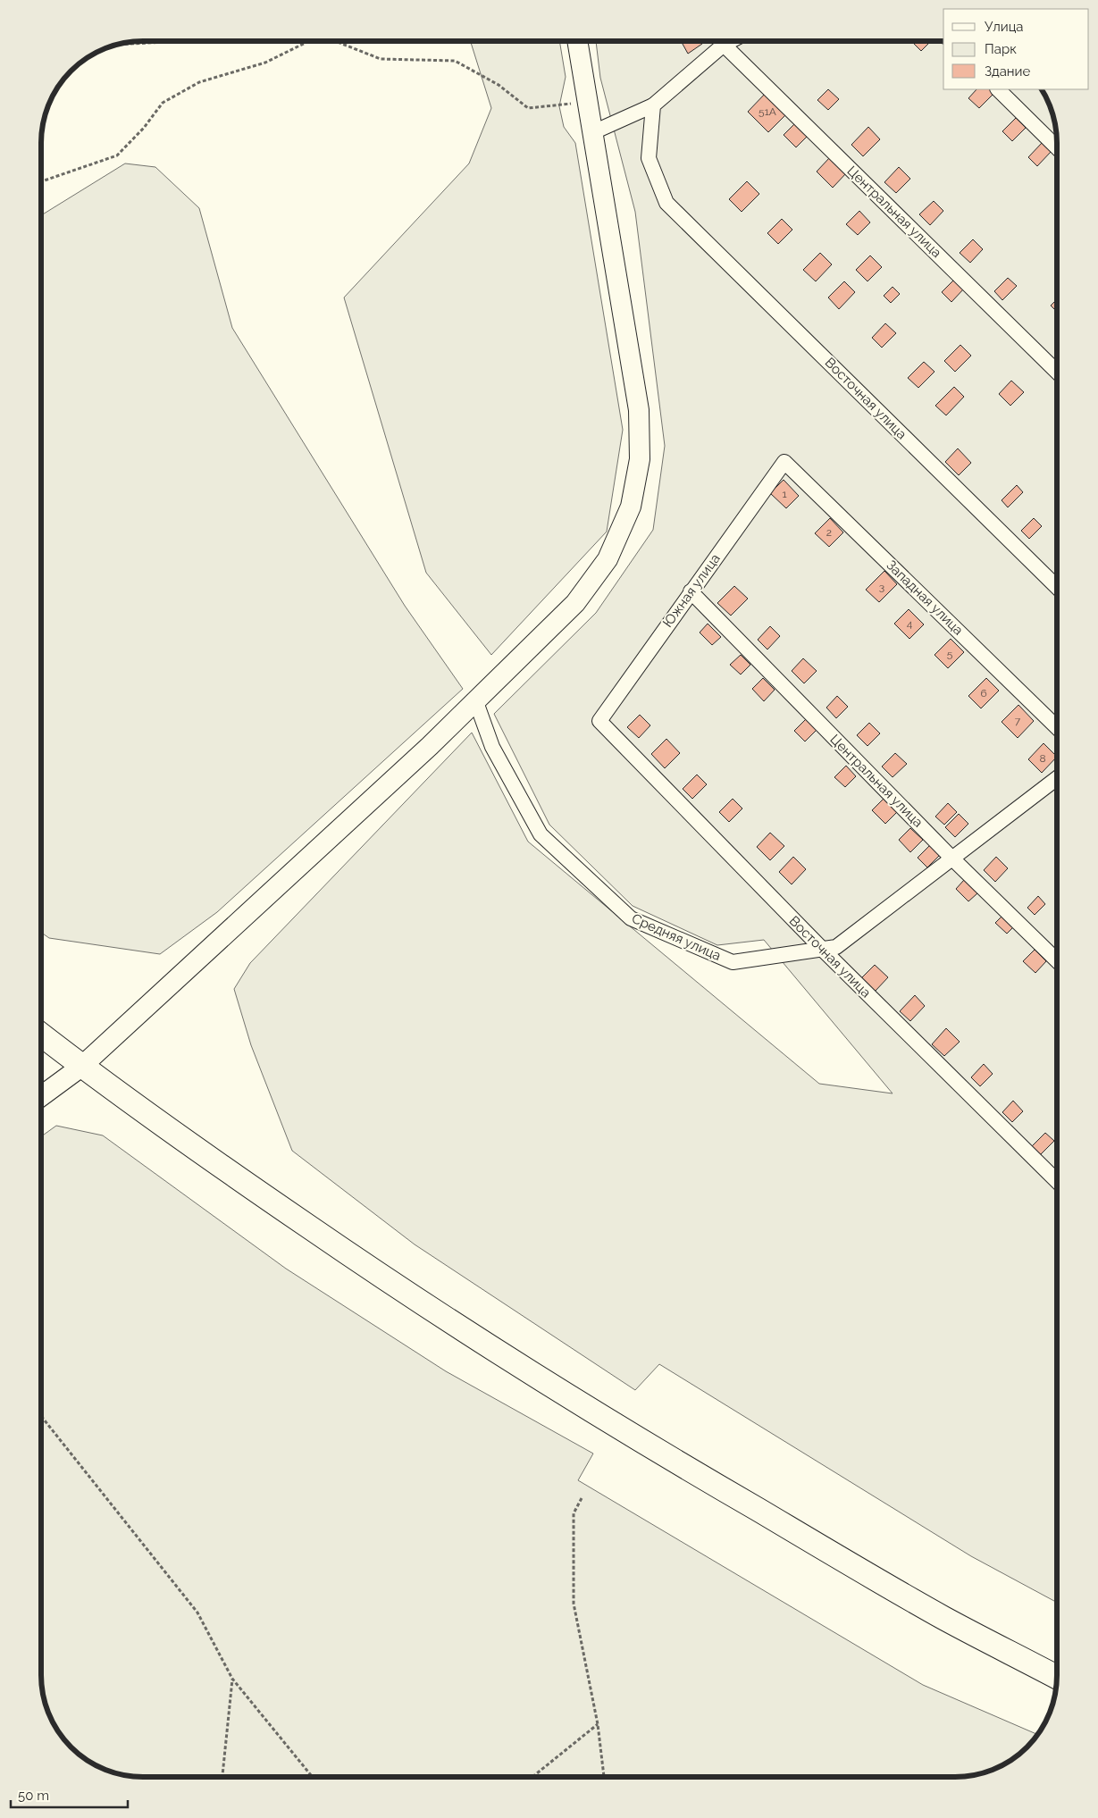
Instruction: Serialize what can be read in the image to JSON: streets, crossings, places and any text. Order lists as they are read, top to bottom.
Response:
{
  "streets": {
    "street": [
      "Центральная улица",
      "Восточная улица",
      "Южная улица",
      "Западная улица",
      "Средняя улица"
    ]
  },
  "crossings": [
    ["Центральная улица", "Южная улица"],
    ["Центральная улица", "Средняя улица"],
    ["Восточная улица", "Южная улица"],
    ["Восточная улица", "Средняя улица"],
    ["Южная улица", "Западная улица"]
  ],
  "house_numbers": [
    "51А",
    "1",
    "2",
    "3",
    "4",
    "5",
    "6",
    "7",
    "8"
  ],
  "legend": ["Улица", "Парк", "Здание"],
  "scale_bar": "50 m"
}
